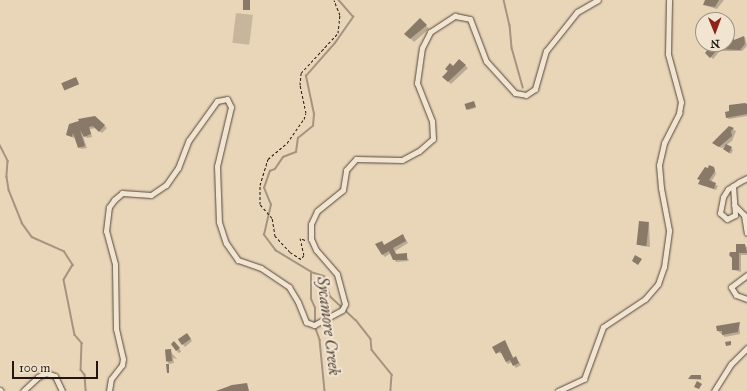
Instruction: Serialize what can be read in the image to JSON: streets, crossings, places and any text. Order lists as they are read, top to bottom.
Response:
{
  "water": ["Sycamore Creek"],
  "scale_bar": "100 m",
  "north": "bottom"
}
